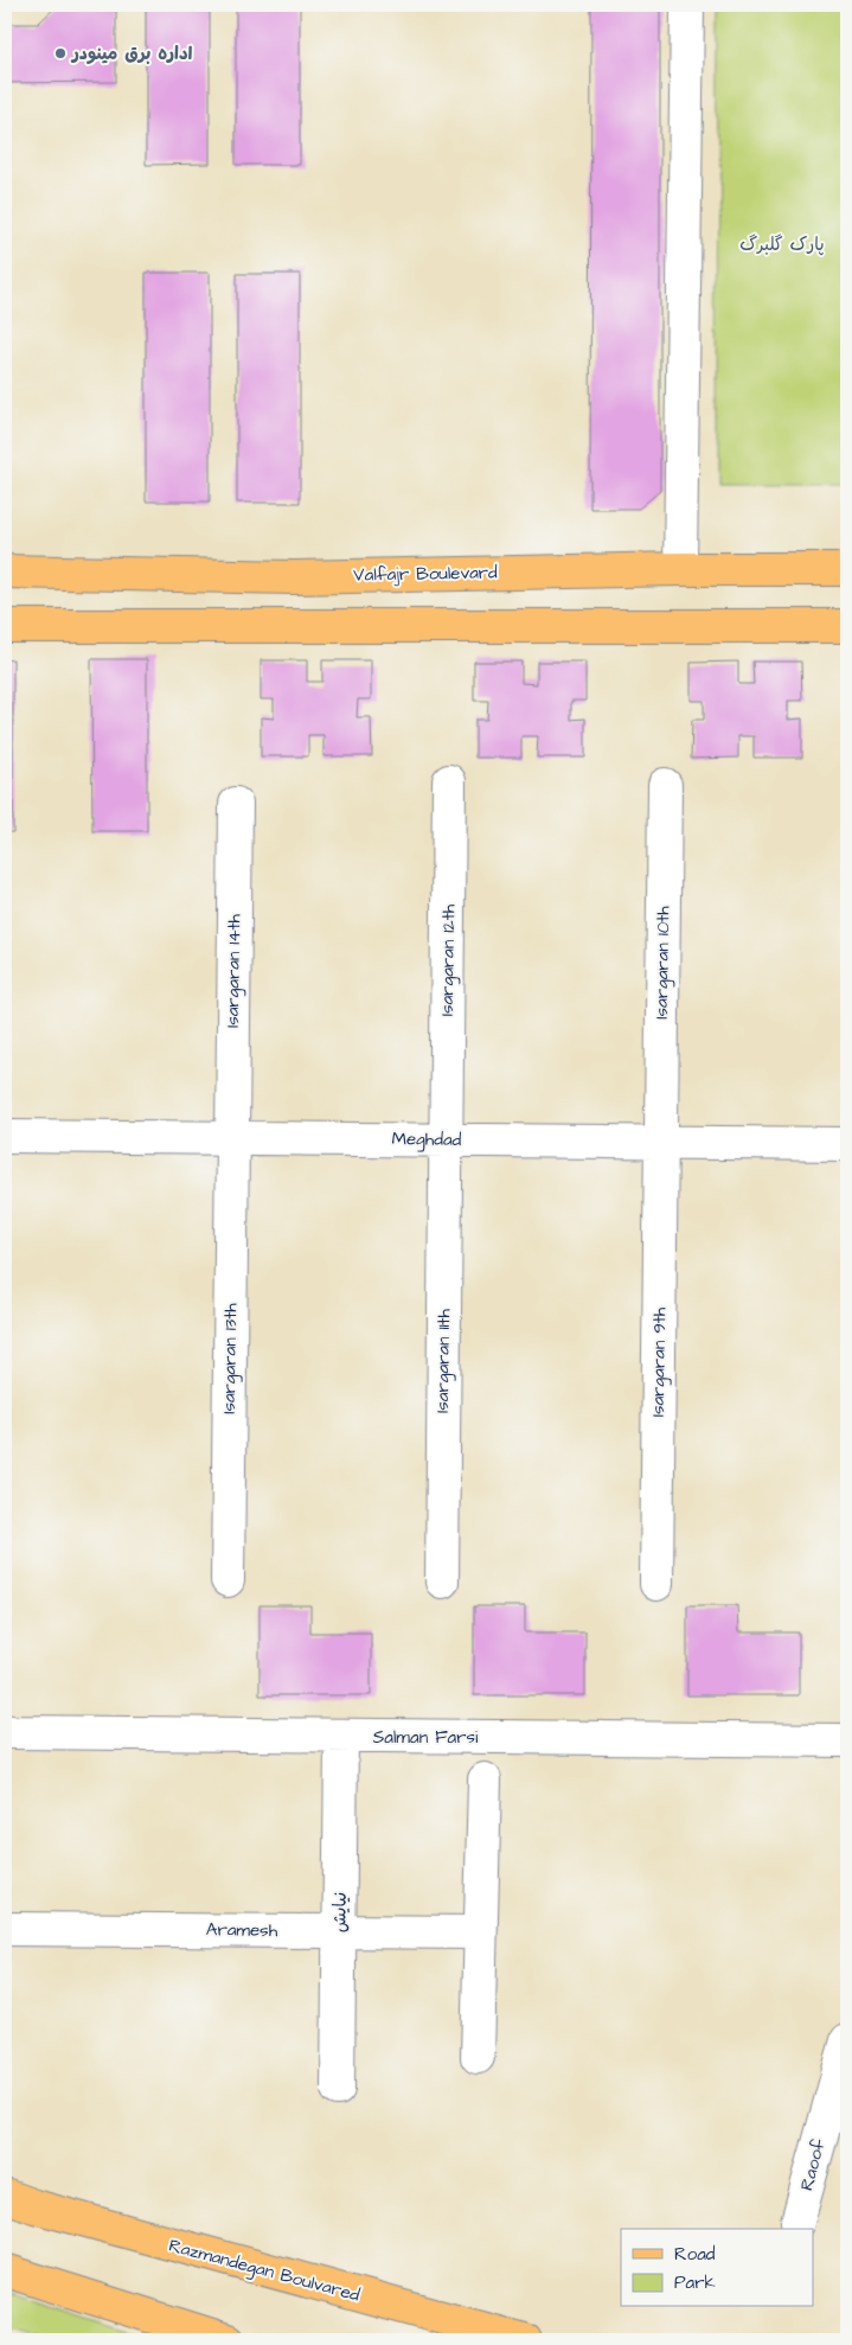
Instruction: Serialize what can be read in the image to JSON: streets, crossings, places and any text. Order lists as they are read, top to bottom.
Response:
{
  "streets": {
    "main road": ["Valfajr Boulevard", "Razmandegan Boulvared"],
    "street": [
      "Isargaran 12th",
      "Isargaran 10th",
      "Isargaran 14th",
      "Meghdad",
      "Isargaran 13th",
      "Isargaran 11th",
      "Isargaran 9th",
      "Salman Farsi",
      "نیایش",
      "Aramesh",
      "Raoof"
    ]
  },
  "crossings": [
    ["Isargaran 12th", "Meghdad"],
    ["Isargaran 12th", "Isargaran 11th"],
    ["Isargaran 10th", "Meghdad"],
    ["Isargaran 10th", "Isargaran 9th"],
    ["Isargaran 14th", "Meghdad"],
    ["Isargaran 14th", "Isargaran 13th"],
    ["Meghdad", "Isargaran 13th"],
    ["Meghdad", "Isargaran 11th"],
    ["Meghdad", "Isargaran 9th"],
    ["Salman Farsi", "نیایش"],
    ["نیایش", "Aramesh"]
  ],
  "parks": ["پارک گلبرگ"],
  "places": ["اداره برق مینودر"],
  "legend": ["Road", "Park"]
}
